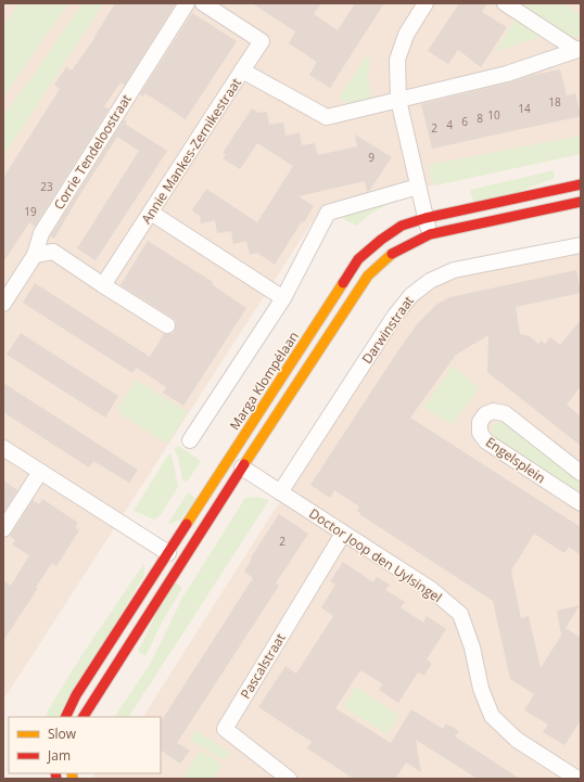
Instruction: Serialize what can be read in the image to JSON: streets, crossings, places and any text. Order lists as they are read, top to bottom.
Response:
{
  "streets": {
    "street": [
      "Annie Mankes-Zernikestraat",
      "Corrie Tendeloostraat",
      "Darwinstraat",
      "Marga Klompélaan",
      "Engelsplein",
      "Doctor Joop den Uylsingel",
      "Pascalstraat"
    ]
  },
  "crossings": [
    ["Darwinstraat", "Doctor Joop den Uylsingel"],
    ["Doctor Joop den Uylsingel", "Pascalstraat"]
  ],
  "house_numbers": [
    "18",
    "14",
    "10",
    "8",
    "6",
    "4",
    "2",
    "9",
    "23",
    "19",
    "2"
  ],
  "legend": ["Slow", "Jam"]
}
